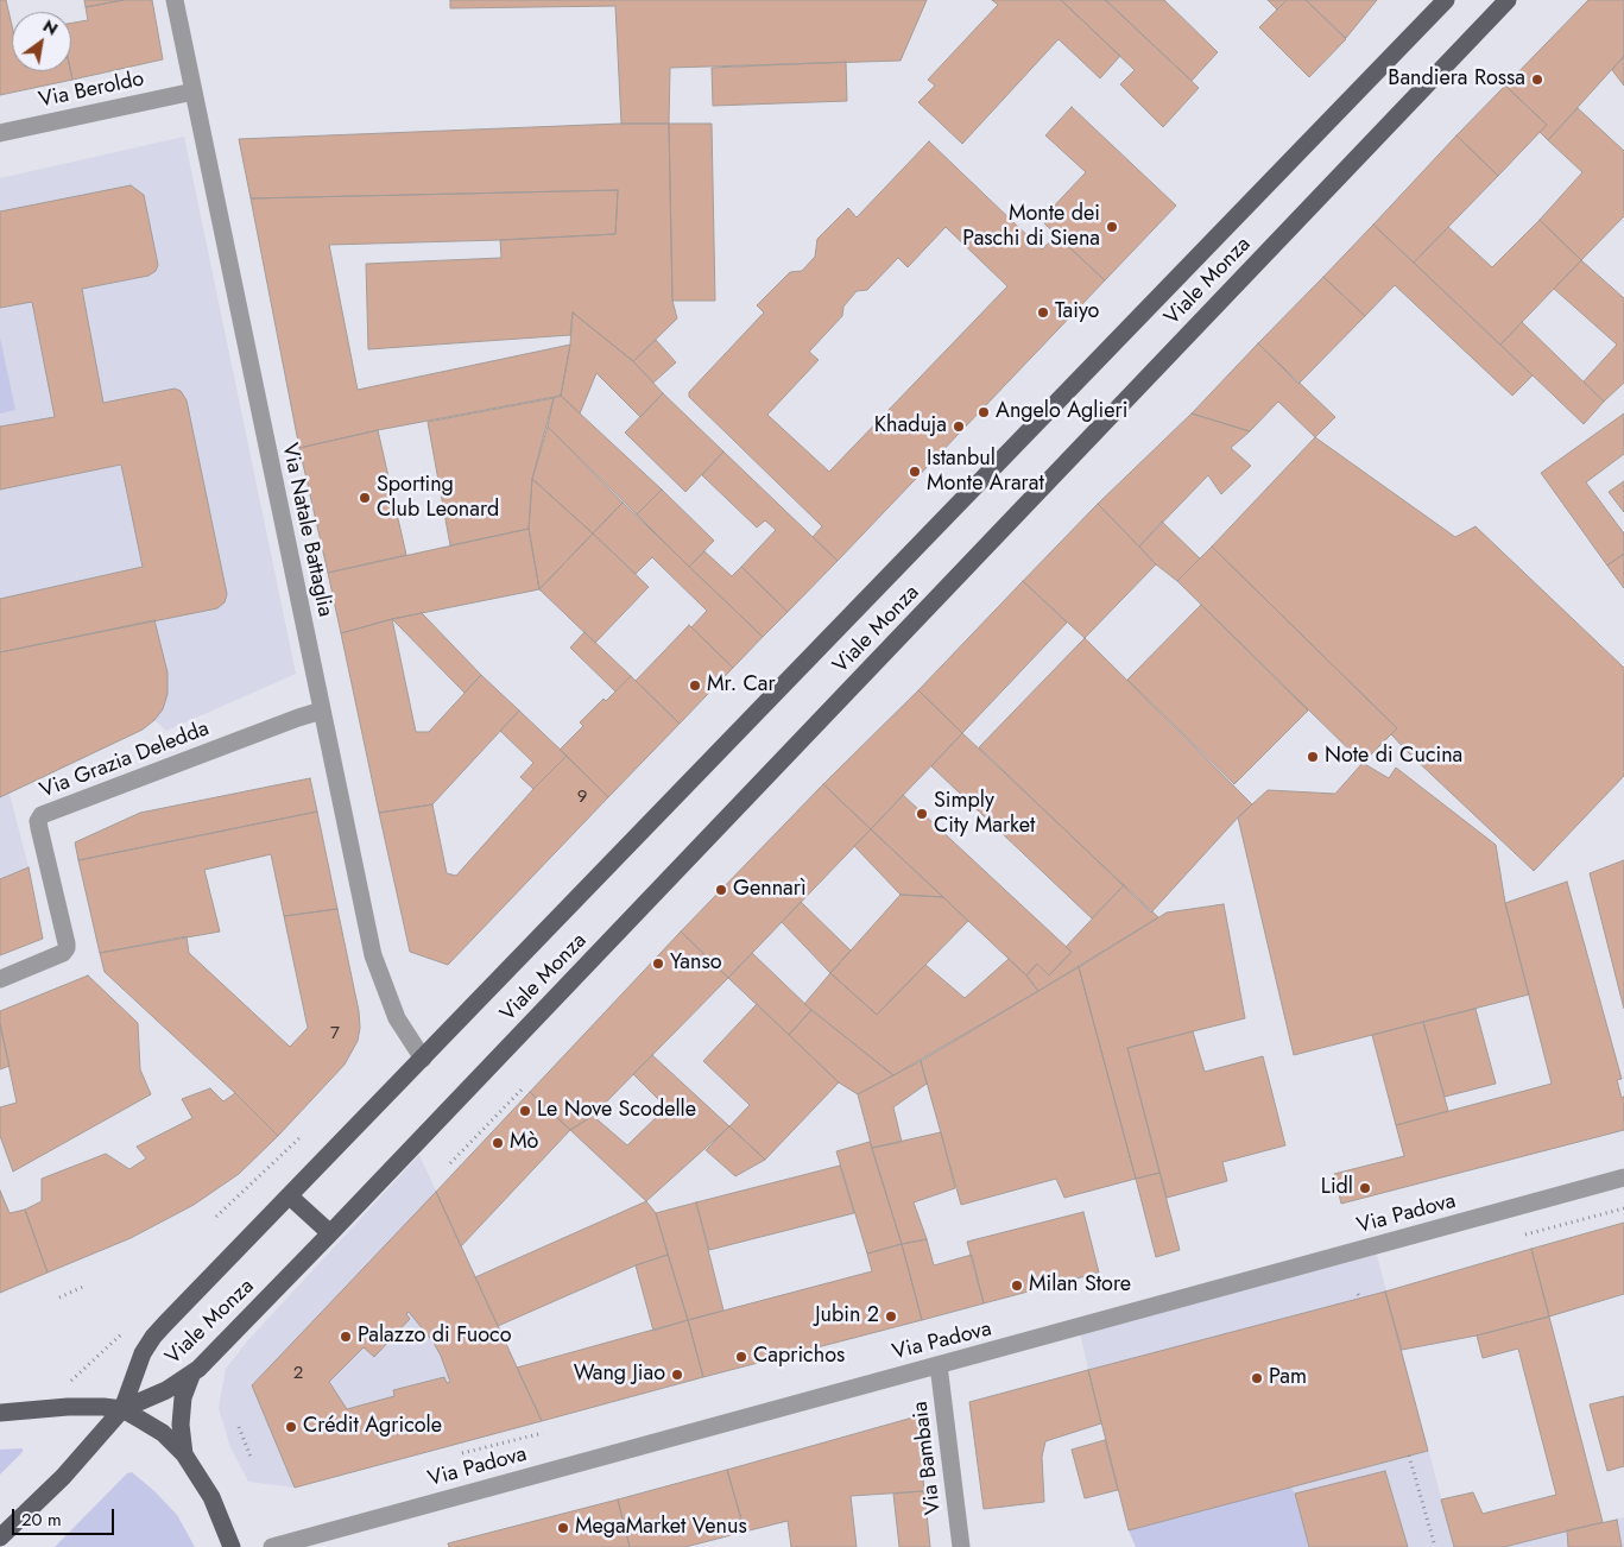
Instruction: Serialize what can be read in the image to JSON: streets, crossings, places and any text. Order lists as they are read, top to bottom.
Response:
{
  "streets": {
    "main road": ["Viale Monza"],
    "street": [
      "Via Beroldo",
      "Via Natale Battaglia",
      "Via Grazia Deledda",
      "Via Padova",
      "Via Bambaia"
    ]
  },
  "crossings": [
    ["Via Beroldo", "Via Natale Battaglia"],
    ["Viale Monza", "Via Natale Battaglia"],
    ["Via Natale Battaglia", "Via Grazia Deledda"],
    ["Via Padova", "Via Bambaia"]
  ],
  "places": [
    "Bandiera Rossa",
    "Monte dei Paschi di Siena",
    "Taiyo",
    "Angelo Aglieri",
    "Khaduja",
    "Istanbul Monte Ararat",
    "Sporting Club Leonard",
    "Mr. Car",
    "Note di Cucina",
    "Simply City Market",
    "Gennarì",
    "Yanso",
    "Le Nove Scodelle",
    "Mò",
    "Lidl",
    "Milan Store",
    "Jubin 2",
    "Palazzo di Fuoco",
    "Caprichos",
    "Wang Jiao",
    "Pam",
    "Crédit Agricole",
    "MegaMarket Venus"
  ],
  "house_numbers": ["9", "7", "2"],
  "scale_bar": "20 m",
  "north": "top right"
}
